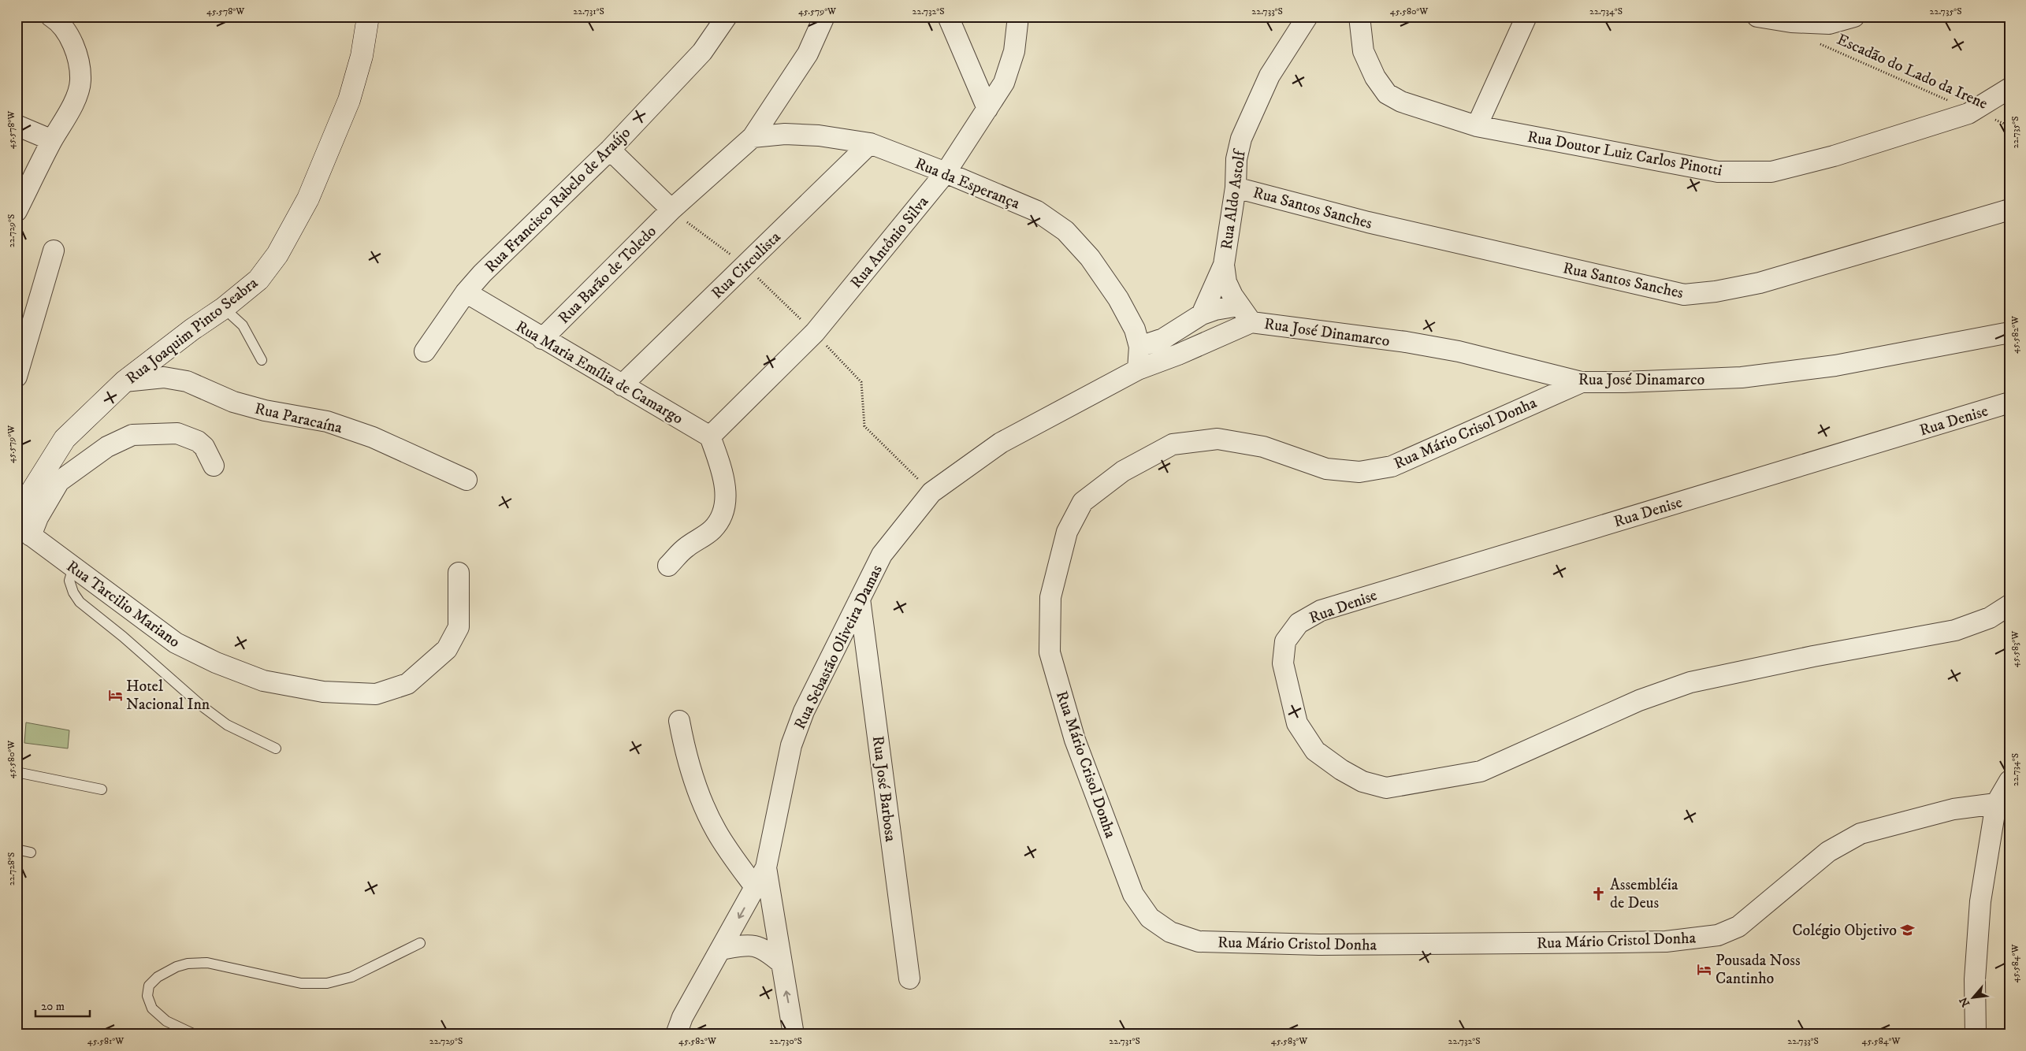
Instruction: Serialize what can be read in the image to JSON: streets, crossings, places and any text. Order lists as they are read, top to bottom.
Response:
{
  "streets": {
    "street": [
      "Rua Doutor Luiz Carlos Pinotti",
      "Rua da Esperança",
      "Rua Francisco Rabelo de Araújo",
      "Rua Aldo Astolf",
      "Rua Santos Sanches",
      "Rua Antônio Silva",
      "Rua Circulista",
      "Rua Barão de Toledo",
      "Rua Joaquim Pinto Seabra",
      "Rua José Dinamarco",
      "Rua Maria Emília de Camargo",
      "Rua Paracaína",
      "Rua Denise",
      "Rua Mário Crisol Donha",
      "Rua Tarcilio Mariano",
      "Rua Sebastão Oliveira Damas",
      "Rua José Barbosa",
      "Rua Mário Cristol Donha"
    ],
    "path": ["Escadão do Lado da Irene"]
  },
  "crossings": [
    ["Escadão do Lado da Irene", "Rua Doutor Luiz Carlos Pinotti"],
    ["Rua da Esperança", "Rua Antônio Silva"],
    ["Rua da Esperança", "Rua Circulista"],
    ["Rua da Esperança", "Rua Barão de Toledo"],
    ["Rua da Esperança", "Rua Sebastão Oliveira Damas"],
    ["Rua Francisco Rabelo de Araújo", "Rua Maria Emília de Camargo"],
    ["Rua Aldo Astolf", "Rua Santos Sanches"],
    ["Rua Aldo Astolf", "Rua José Dinamarco"],
    ["Rua Aldo Astolf", "Rua Sebastão Oliveira Damas"],
    ["Rua Antônio Silva", "Rua Maria Emília de Camargo"],
    ["Rua Circulista", "Rua Maria Emília de Camargo"],
    ["Rua Barão de Toledo", "Rua Maria Emília de Camargo"],
    ["Rua Joaquim Pinto Seabra", "Rua Paracaína"],
    ["Rua José Dinamarco", "Rua Mário Crisol Donha"],
    ["Rua José Dinamarco", "Rua Sebastão Oliveira Damas"],
    ["Rua Mário Crisol Donha", "Rua Mário Cristol Donha"],
    ["Rua Sebastão Oliveira Damas", "Rua José Barbosa"]
  ],
  "places": {
    "hotel": ["Hotel Nacional Inn", "Pousada Noss Cantinho"],
    "church": ["Assembléia de Deus"],
    "school or university": ["Colégio Objetivo"]
  },
  "scale_bar": "20 m",
  "north": "bottom left",
  "coordinates": [
    "45.578°W",
    "22.731°S",
    "45.579°W",
    "22.732°S",
    "22.733°S",
    "45.580°W",
    "22.734°S",
    "22.735°S",
    "22.729°S",
    "45.582°W",
    "45.583°W",
    "22.728°S",
    "45.584°W",
    "45.581°W",
    "22.730°S"
  ]
}
